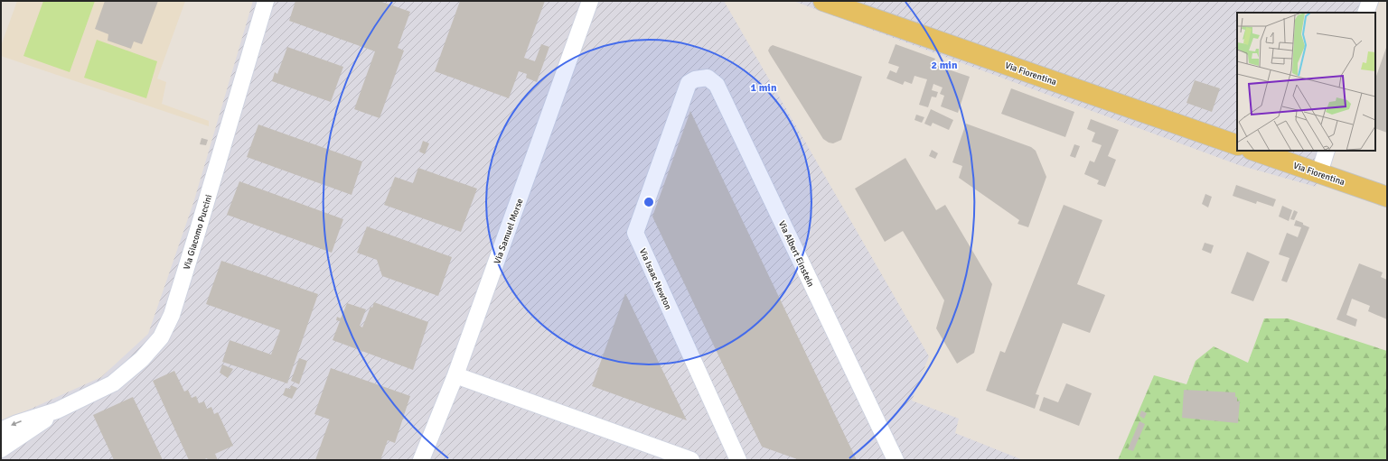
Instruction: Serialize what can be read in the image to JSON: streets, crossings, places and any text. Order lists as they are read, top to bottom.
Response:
{
  "streets": {
    "main road": ["Via Fiorentina"],
    "street": [
      "Via Samuel Morse",
      "Via Giacomo Puccini",
      "Via Albert Einstein",
      "Via Isaac Newton"
    ]
  },
  "crossings": [
    ["Via Albert Einstein", "Via Isaac Newton"]
  ],
  "rings": ["2 min", "1 min"]
}
